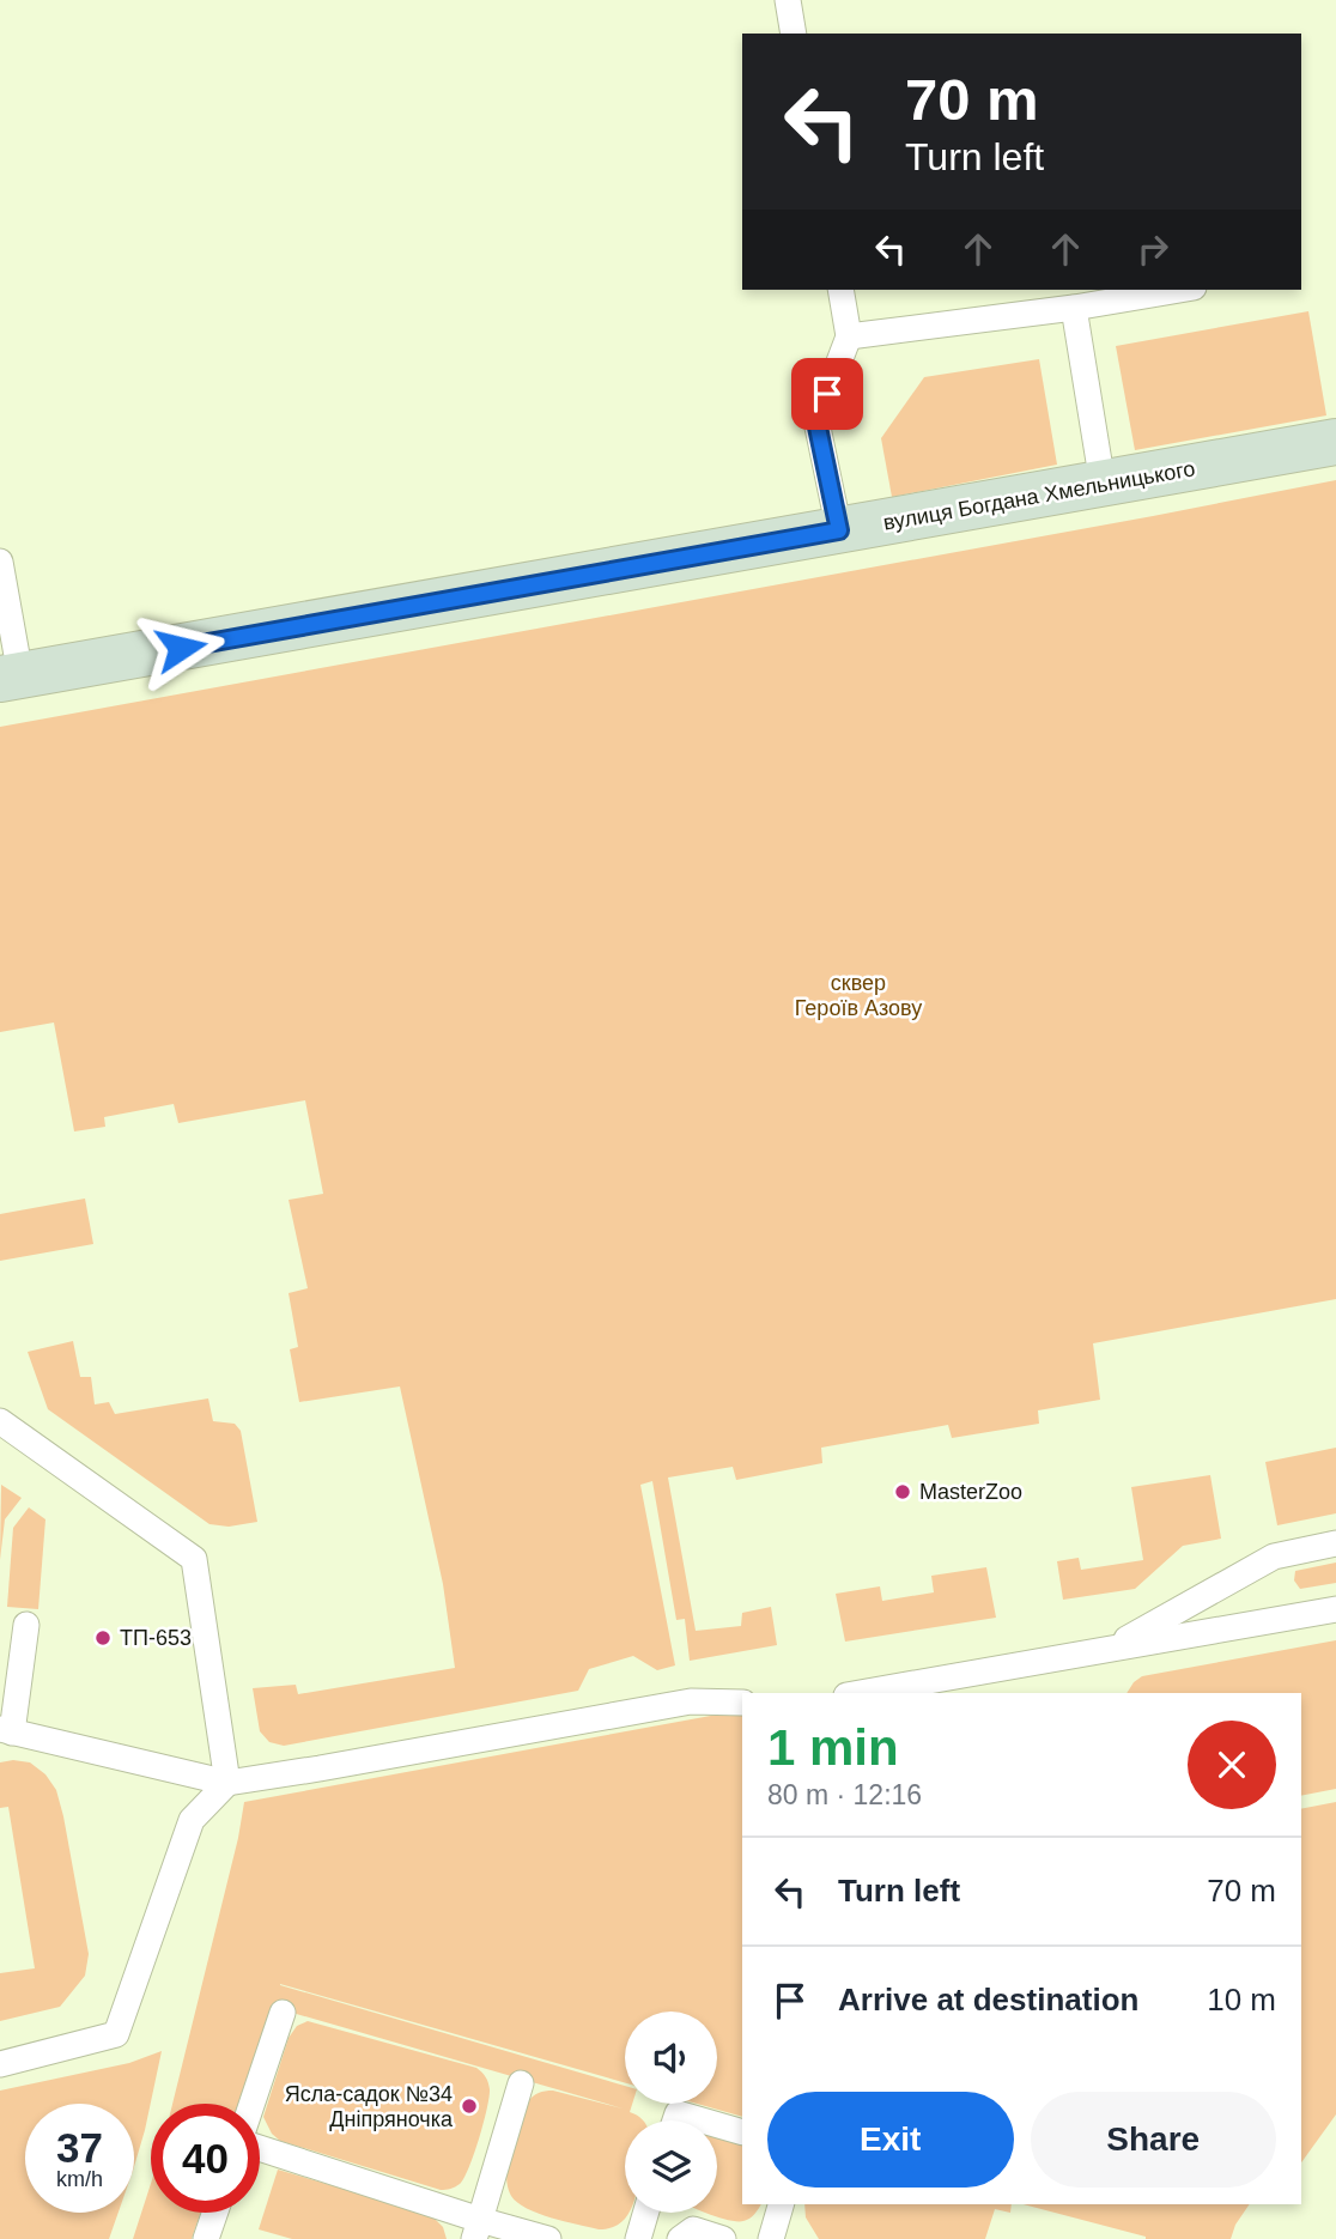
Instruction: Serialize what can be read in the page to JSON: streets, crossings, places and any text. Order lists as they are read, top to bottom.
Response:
{
  "streets": {
    "street": ["вулиця Богдана Хмельницького"]
  },
  "parks": ["сквер Героїв Азову"],
  "places": ["MasterZoo", "ТП-653", "Ясла-садок №34 Дніпряночка"],
  "page": {
    "turn": ["70 m", "Turn left"],
    "heading": ["1 min", "80 m · 12:16"],
    "list": [
      {
        "name": "Turn left",
        "value": "70 m"
      },
      {
        "name": "Arrive at destination",
        "value": "10 m"
      }
    ],
    "buttons": ["Exit", "Share"],
    "speed": "37 km/h",
    "limit": "40"
  }
}
